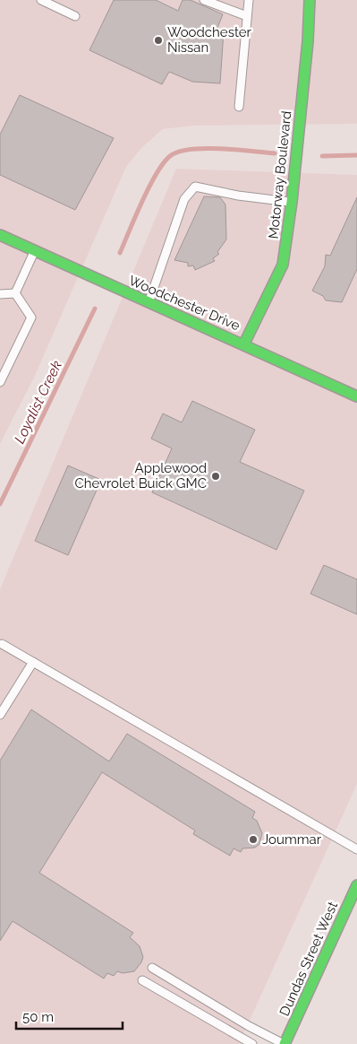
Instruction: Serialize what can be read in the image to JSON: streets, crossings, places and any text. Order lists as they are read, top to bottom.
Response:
{
  "streets": {
    "street": ["Motorway Boulevard", "Woodchester Drive", "Dundas Street West"]
  },
  "crossings": [
    ["Motorway Boulevard", "Woodchester Drive"]
  ],
  "water": ["Loyalist Creek"],
  "places": ["Woodchester Nissan", "Applewood Chevrolet Buick GMC", "Joummar"],
  "scale_bar": "50 m"
}
